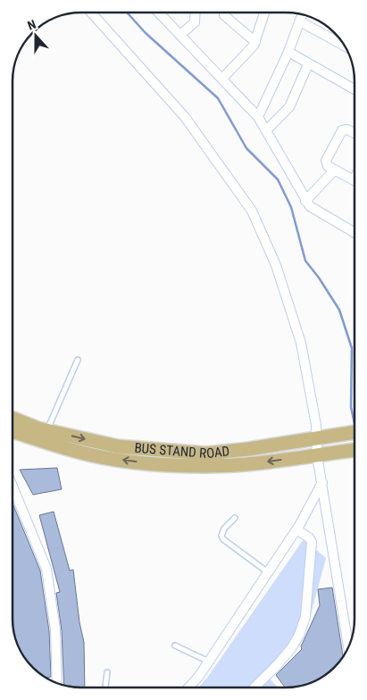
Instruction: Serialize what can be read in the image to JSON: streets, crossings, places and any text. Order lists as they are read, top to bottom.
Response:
{
  "streets": {
    "main road": ["BUS STAND ROAD"]
  },
  "north": "top"
}
